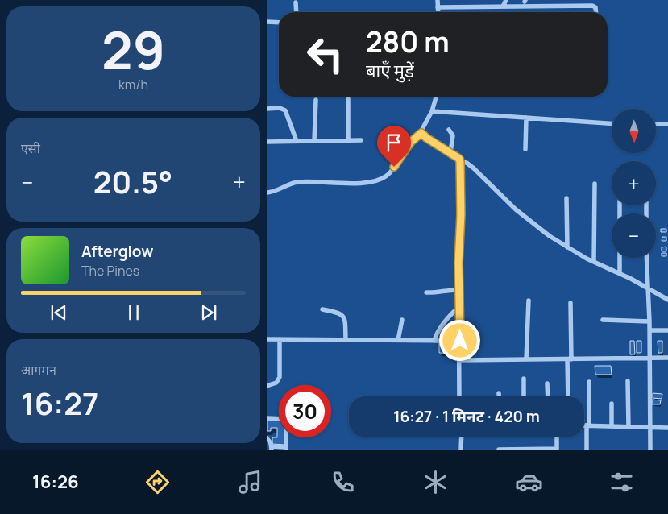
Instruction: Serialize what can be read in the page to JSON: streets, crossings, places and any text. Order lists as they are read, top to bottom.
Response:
{
  "north": "bottom",
  "page": {
    "tile": [
      ["29", "km/h"],
      "एसी",
      ["आगमन", "16:27"]
    ],
    "turn": ["280 m", "बाएँ मुड़ें"],
    "map_buttons": ["+", "−"],
    "heat": ["−", "20.5°", "+"],
    "song": ["Afterglow", "The Pines"],
    "limit": "30",
    "trip": "16:27 · 1 मिनट · 420 m",
    "tabs": "16:26"
  }
}
